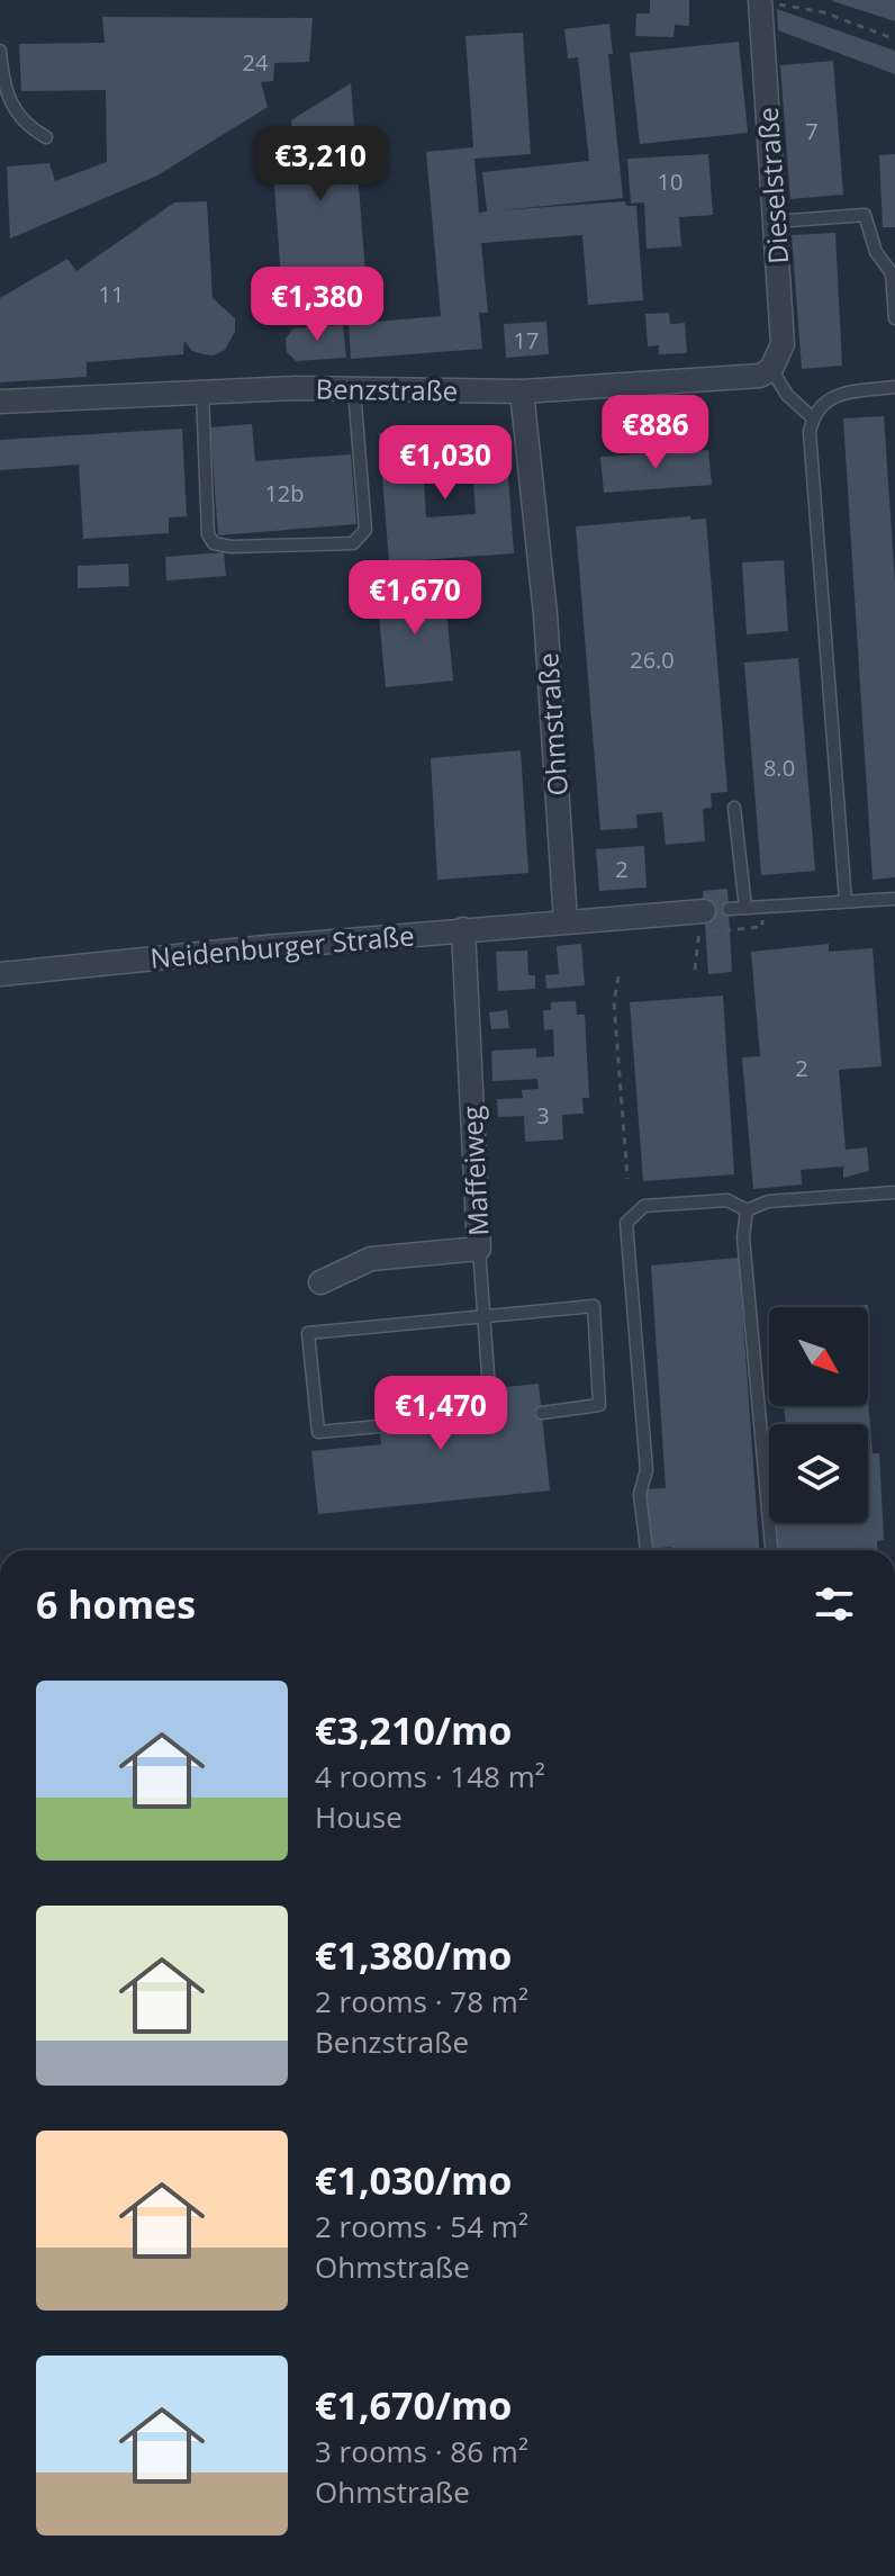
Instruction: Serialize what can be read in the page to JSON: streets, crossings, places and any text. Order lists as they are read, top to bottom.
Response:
{
  "streets": {
    "street": [
      "Dieselstraße",
      "Benzstraße",
      "Ohmstraße",
      "Neidenburger Straße",
      "Maffeiweg"
    ]
  },
  "crossings": [
    ["Dieselstraße", "Benzstraße"],
    ["Benzstraße", "Ohmstraße"],
    ["Ohmstraße", "Neidenburger Straße"],
    ["Neidenburger Straße", "Maffeiweg"]
  ],
  "house_numbers": [
    "24",
    "7",
    "10",
    "11",
    "17",
    "12b",
    "26.0",
    "8.0",
    "2",
    "2",
    "3"
  ],
  "north": "bottom right",
  "page": {
    "price": [
      "€3,210",
      "€1,380",
      "€886",
      "€1,030",
      "€1,670",
      "€1,470"
    ],
    "heading": "6 homes",
    "list": [
      {
        "name": "€3,210/mo",
        "note": "4 rooms · 148 m² · House"
      },
      {
        "name": "€1,380/mo",
        "note": "2 rooms · 78 m² · Benzstraße"
      },
      {
        "name": "€1,030/mo",
        "note": "2 rooms · 54 m² · Ohmstraße"
      },
      {
        "name": "€1,670/mo",
        "note": "3 rooms · 86 m² · Ohmstraße"
      }
    ]
  }
}
